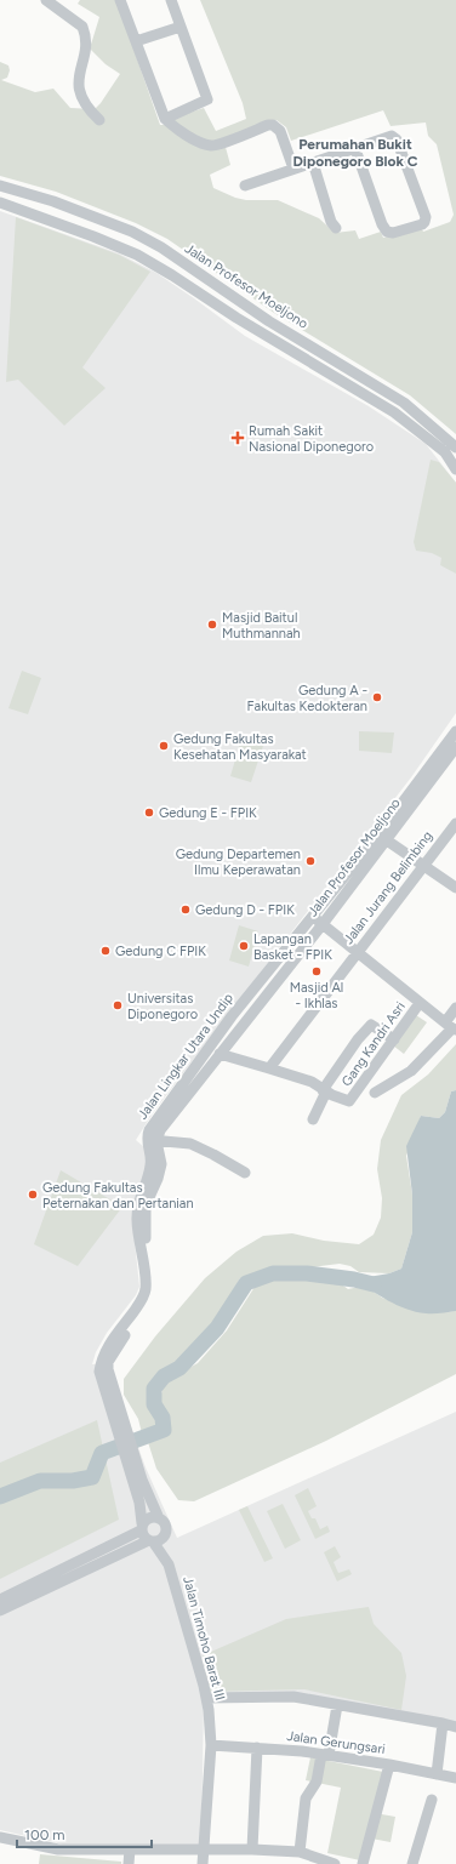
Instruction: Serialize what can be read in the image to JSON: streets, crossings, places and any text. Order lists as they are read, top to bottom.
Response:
{
  "streets": {
    "street": [
      "Jalan Profesor Moeljono",
      "Jalan Jurang Belimbing",
      "Gang Kandri Asri",
      "Jalan Lingkar Utara Undip",
      "Jalan Timoho Barat III",
      "Jalan Gerungsari"
    ]
  },
  "crossings": [
    ["Jalan Profesor Moeljono", "Jalan Lingkar Utara Undip"],
    ["Jalan Jurang Belimbing", "Gang Kandri Asri"],
    ["Jalan Lingkar Utara Undip", "Jalan Timoho Barat III"],
    ["Jalan Timoho Barat III", "Jalan Gerungsari"]
  ],
  "districts": ["Perumahan Bukit Diponegoro Blok C"],
  "places": {
    "health": ["Rumah Sakit Nasional Diponegoro"],
    "other": [
      "Masjid Baitul Muthmannah",
      "Gedung A - Fakultas Kedokteran",
      "Gedung Fakultas Kesehatan Masyarakat",
      "Gedung E - FPIK",
      "Gedung Departemen Ilmu Keperawatan",
      "Gedung D - FPIK",
      "Lapangan Basket - FPIK",
      "Gedung C FPIK",
      "Masjid Al - Ikhlas",
      "Universitas Diponegoro",
      "Gedung Fakultas Peternakan dan Pertanian"
    ]
  },
  "scale_bar": "100 m"
}
